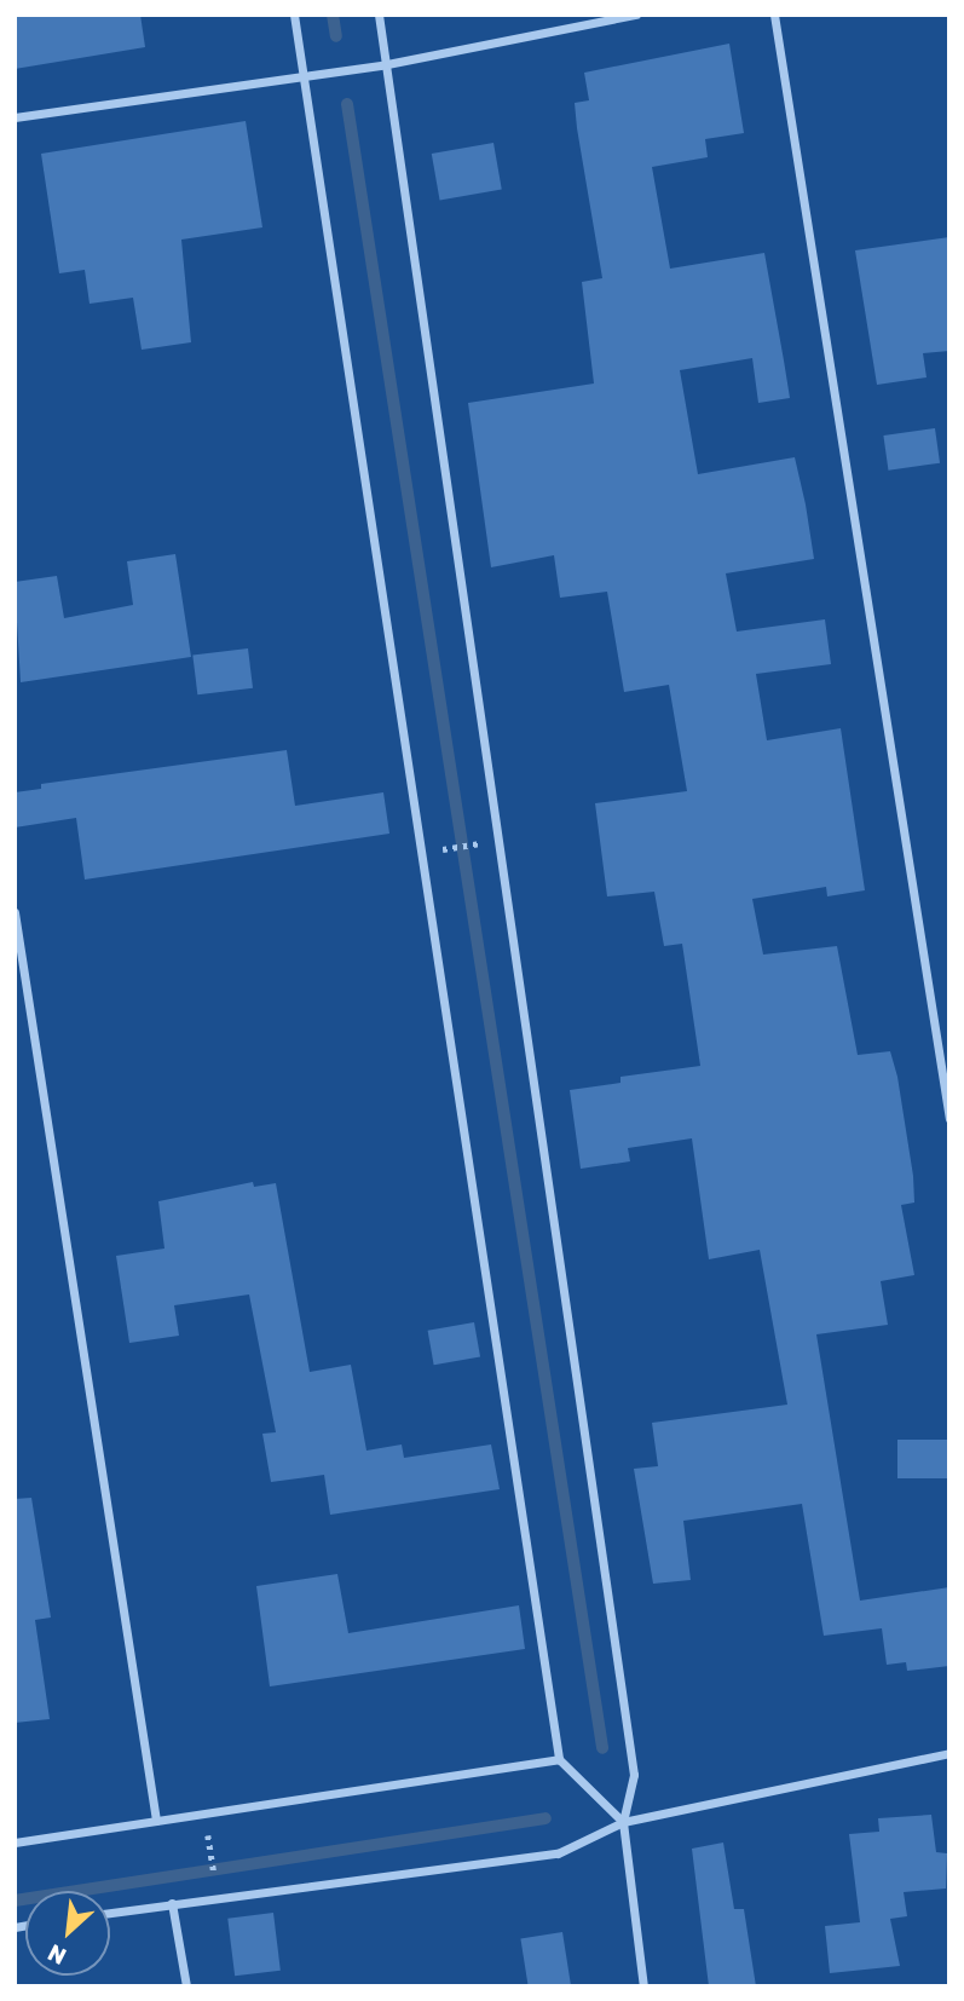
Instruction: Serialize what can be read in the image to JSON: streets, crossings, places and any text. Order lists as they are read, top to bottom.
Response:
{
  "north": "bottom left"
}
